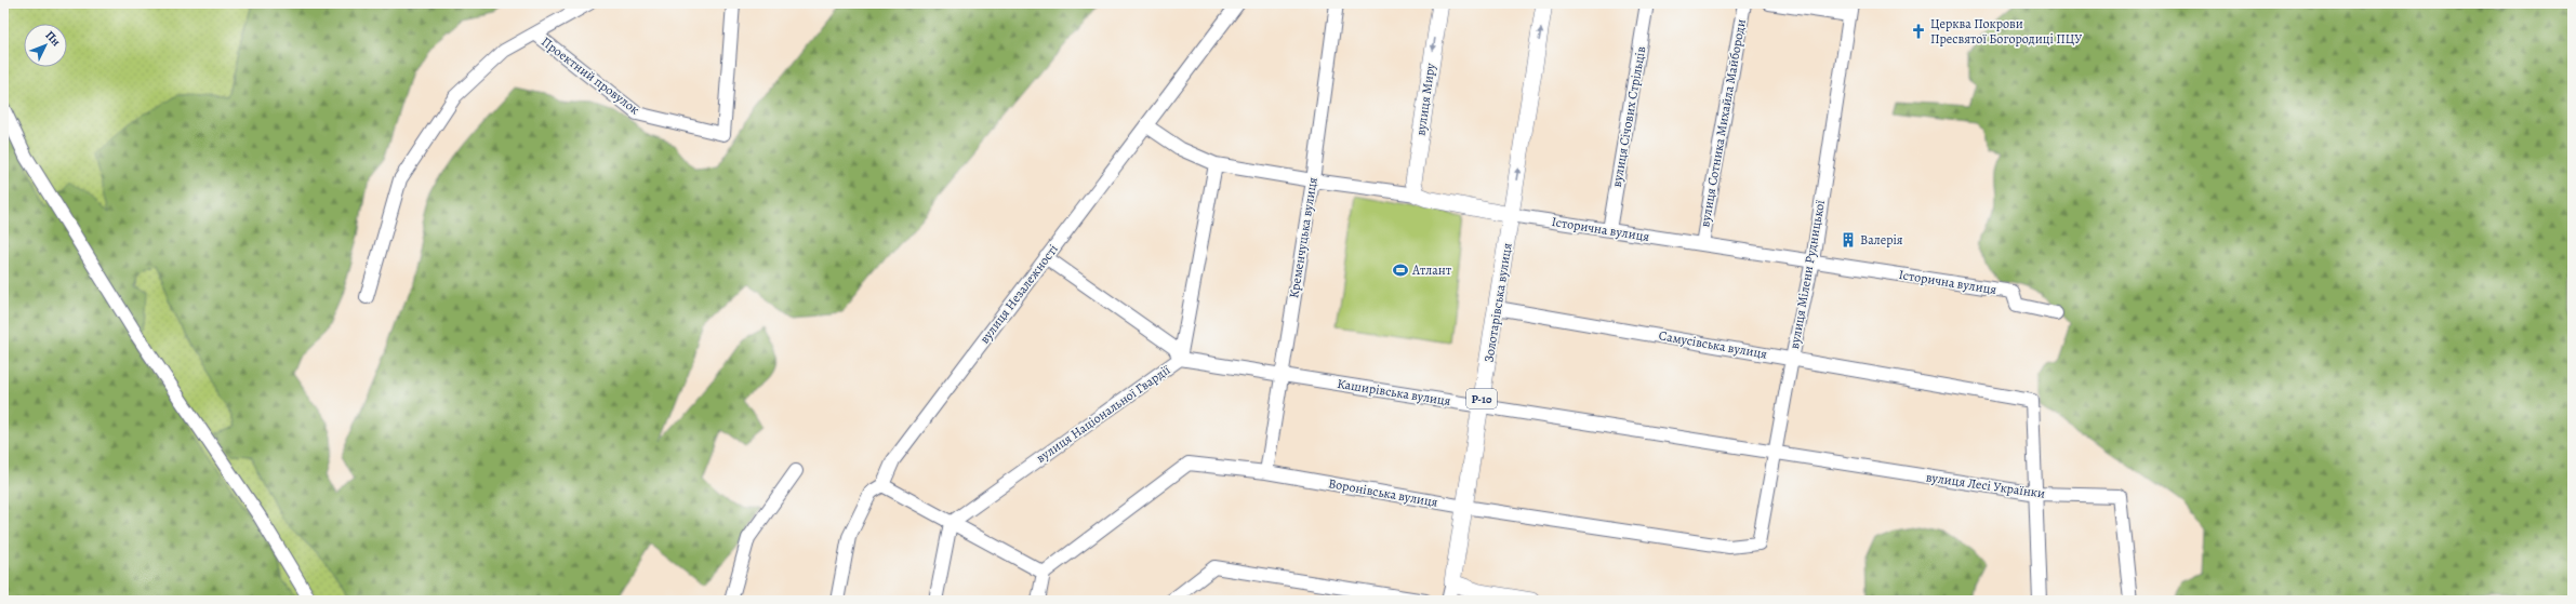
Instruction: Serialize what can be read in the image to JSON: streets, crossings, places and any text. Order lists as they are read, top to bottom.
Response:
{
  "streets": {
    "main road": [
      "вулиця Миру",
      "Історична вулиця",
      "Золотарівська вулиця",
      "Р-10"
    ],
    "street": [
      "Проектний провулок",
      "вулиця Січових Стрільців",
      "вулиця Сотника Михайла Майбороди",
      "Кременчуцька вулиця",
      "вулиця Мілени Рудницької",
      "вулиця Незалежності",
      "Самусівська вулиця",
      "Каширівська вулиця",
      "вулиця Національної Гвардії",
      "вулиця Лесі Українки",
      "Воронівська вулиця"
    ]
  },
  "crossings": [
    ["вулиця Миру", "Історична вулиця"],
    ["вулиця Січових Стрільців", "Історична вулиця"],
    ["вулиця Сотника Михайла Майбороди", "Історична вулиця"],
    ["Історична вулиця", "Кременчуцька вулиця"],
    ["Історична вулиця", "вулиця Мілени Рудницької"],
    ["Історична вулиця", "вулиця Незалежності"],
    ["Історична вулиця", "Золотарівська вулиця"],
    ["Історична вулиця", "вулиця Національної Гвардії"],
    ["Кременчуцька вулиця", "Каширівська вулиця"],
    ["Кременчуцька вулиця", "Воронівська вулиця"],
    ["вулиця Мілени Рудницької", "Самусівська вулиця"],
    ["вулиця Мілени Рудницької", "Каширівська вулиця"],
    ["вулиця Мілени Рудницької", "вулиця Лесі Українки"],
    ["вулиця Мілени Рудницької", "Воронівська вулиця"],
    ["Золотарівська вулиця", "Самусівська вулиця"],
    ["Золотарівська вулиця", "Каширівська вулиця"],
    ["Золотарівська вулиця", "Воронівська вулиця"],
    ["Самусівська вулиця", "вулиця Лесі Українки"],
    ["Каширівська вулиця", "вулиця Національної Гвардії"],
    ["Каширівська вулиця", "вулиця Лесі Українки"]
  ],
  "one_way": ["вулиця Миру", "Золотарівська вулиця"],
  "places": {
    "church": ["Церква Покрови Пресвятої Богородиці ПЦУ"],
    "building": ["Валерія"],
    "sports": ["Атлант"]
  },
  "north": "top right"
}
